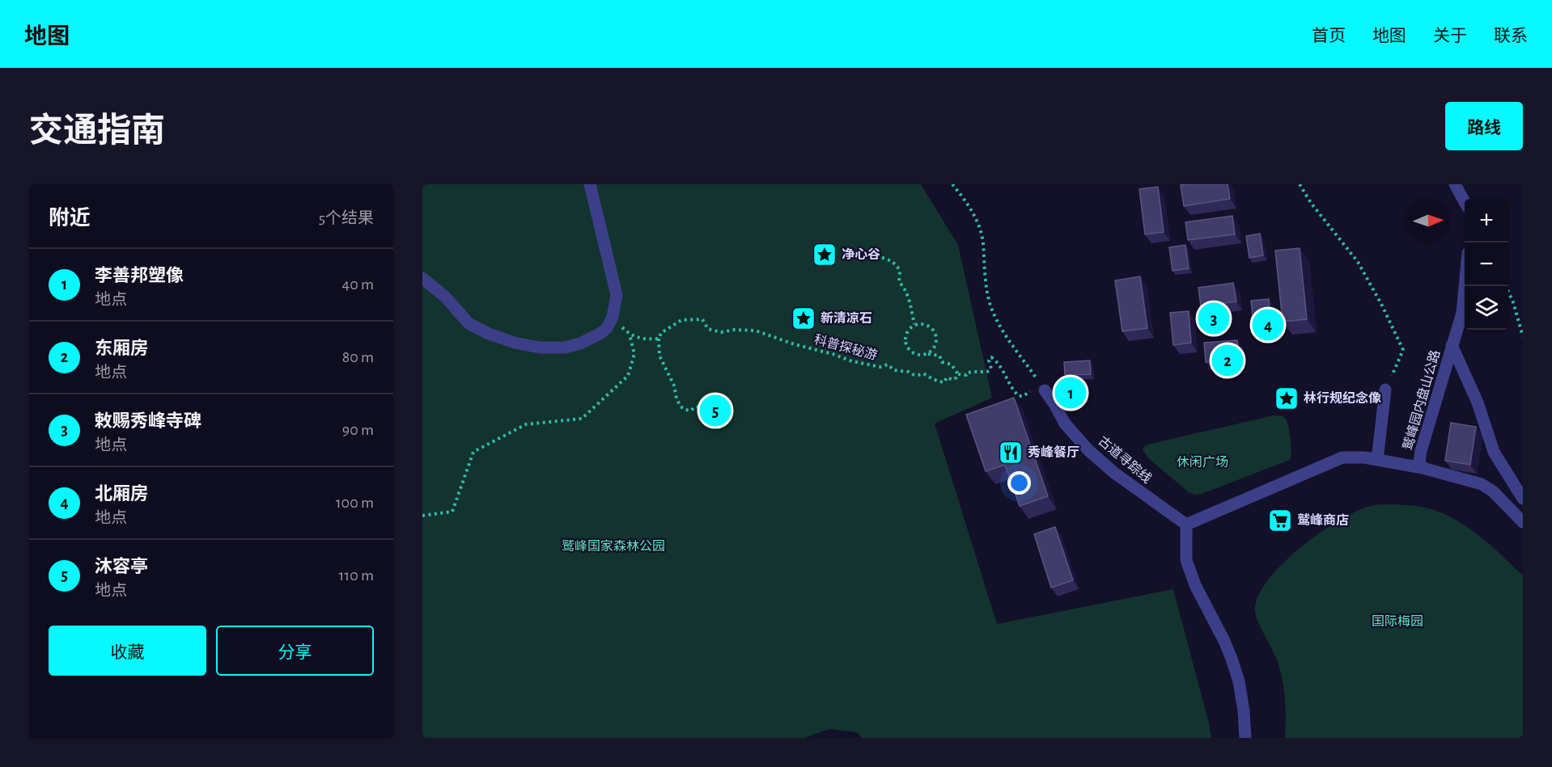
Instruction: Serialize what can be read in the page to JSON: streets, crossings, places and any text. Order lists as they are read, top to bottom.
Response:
{
  "streets": {
    "lane": ["鹫峰园内盘山公路", "古道寻踪线"],
    "path": ["科普探秘游"]
  },
  "crossings": [
    ["科普探秘游", "古道寻踪线"]
  ],
  "parks": ["休闲广场", "鹫峰国家森林公园", "国际梅园"],
  "places": {
    "place": ["净心谷", "新清凉石", "林行规纪念像"],
    "restaurant": ["秀峰餐厅"],
    "supermarket": ["鹫峰商店"]
  },
  "north": "right",
  "page": {
    "header": "地图",
    "nav": [
      "首页",
      "地图",
      "关于",
      "联系"
    ],
    "title": "交通指南",
    "buttons": [
      "路线",
      ["收藏", "分享"]
    ],
    "heading": ["附近", "5个结果"],
    "map_buttons": ["+", "−"],
    "list": [
      {
        "mark": "1",
        "name": "李善邦塑像",
        "note": "地点",
        "value": "40 m"
      },
      {
        "mark": "2",
        "name": "东厢房",
        "note": "地点",
        "value": "80 m"
      },
      {
        "mark": "3",
        "name": "敕赐秀峰寺碑",
        "note": "地点",
        "value": "90 m"
      },
      {
        "mark": "4",
        "name": "北厢房",
        "note": "地点",
        "value": "100 m"
      },
      {
        "mark": "5",
        "name": "沐容亭",
        "note": "地点",
        "value": "110 m"
      }
    ],
    "pins": [
      "3",
      "4",
      "2",
      "1",
      "5"
    ]
  }
}
